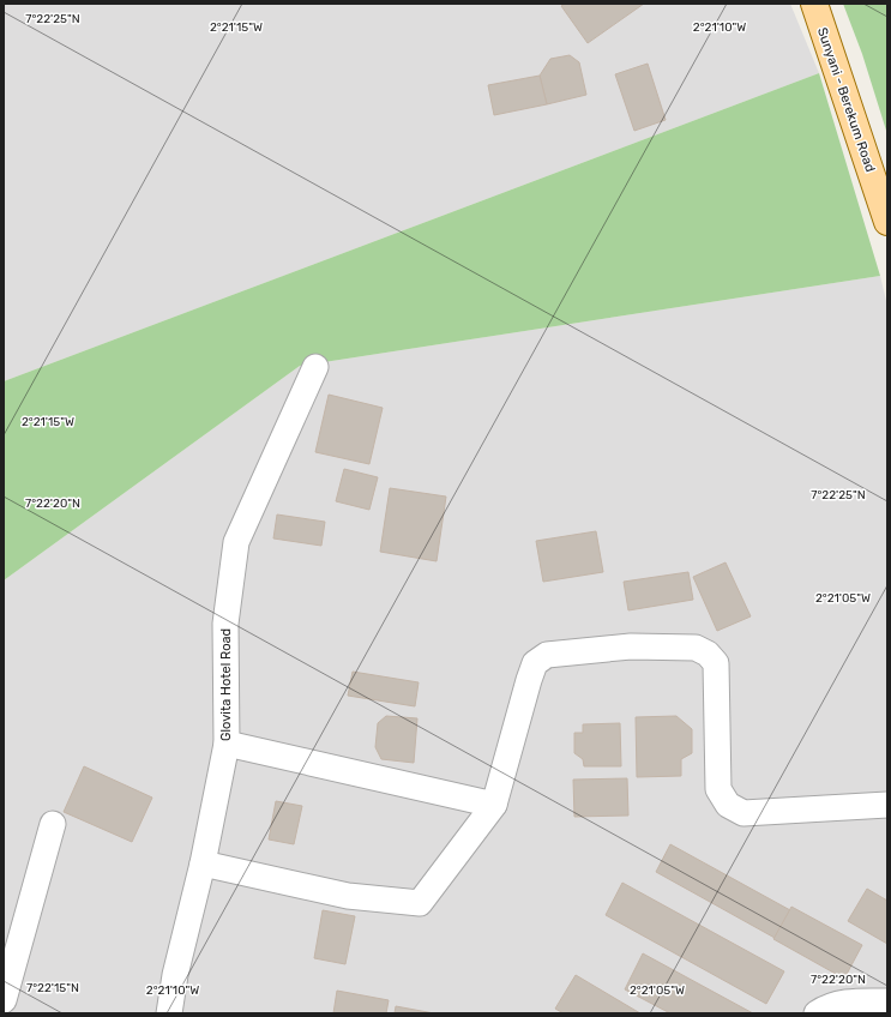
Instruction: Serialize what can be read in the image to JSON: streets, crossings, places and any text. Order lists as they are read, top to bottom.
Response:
{
  "streets": {
    "main road": ["Sunyani - Berekum Road"],
    "street": ["Glovita Hotel Road"]
  },
  "coordinates": [
    "7°22'25\"N",
    "2°21'15\"W",
    "2°21'10\"W",
    "7°22'20\"N",
    "2°21'05\"W",
    "7°22'15\"N"
  ]
}
